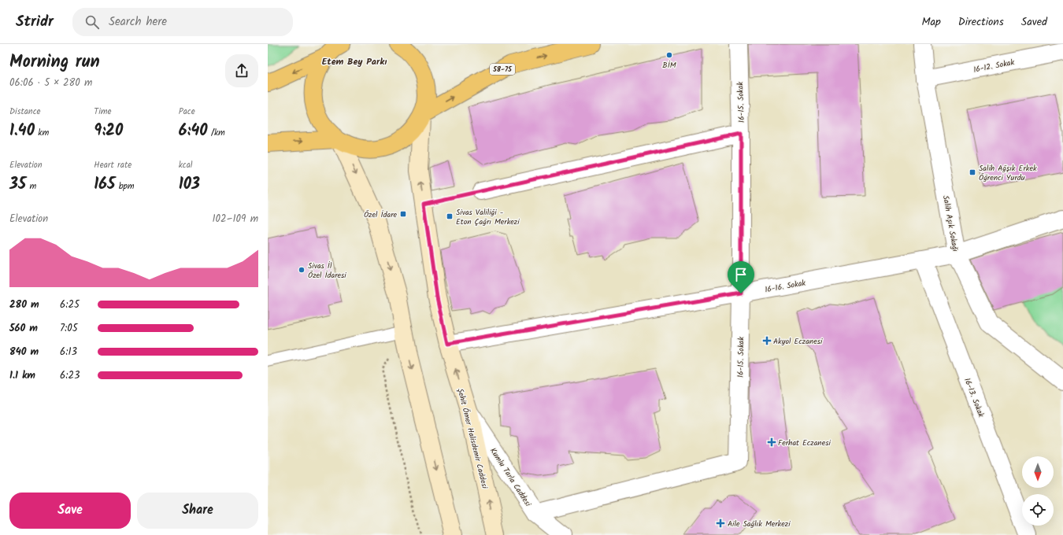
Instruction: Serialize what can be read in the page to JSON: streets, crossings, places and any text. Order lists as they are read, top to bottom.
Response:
{
  "streets": {
    "main road": ["58-75", "Şehit Ömer Halisdemir Caddesi"],
    "street": [
      "16-12. Sokak",
      "16-15. Sokak",
      "Salih Aşık Sokağı",
      "16-16. Sokak",
      "16-13. Sokak",
      "Kumlu Tarla Caddesi"
    ]
  },
  "crossings": [
    ["16-12. Sokak", "Salih Aşık Sokağı"],
    ["58-75", "Şehit Ömer Halisdemir Caddesi"],
    ["16-15. Sokak", "16-16. Sokak"],
    ["16-15. Sokak", "Kumlu Tarla Caddesi"],
    ["Salih Aşık Sokağı", "16-16. Sokak"],
    ["16-16. Sokak", "16-13. Sokak"],
    ["16-16. Sokak", "Şehit Ömer Halisdemir Caddesi"],
    ["Şehit Ömer Halisdemir Caddesi", "Kumlu Tarla Caddesi"]
  ],
  "districts": ["Etem Bey Parkı"],
  "places": {
    "other": ["BİM", "Sivas İl Özel İdaresi"],
    "transit": ["Salih Ağşık Erkek Öğrenci Yurdu", "Özel İdare", "Sivas Valiliği - Eton Çağrı Merkezi"],
    "health": ["Akyol Eczanesi", "Ferhat Eczanesi", "Aile Sağlık Merkezi"]
  },
  "north": "bottom",
  "page": {
    "header": "Stridr",
    "search": "Search here",
    "nav": ["Map", "Directions", "Saved"],
    "heading": ["Morning run", "06:06 · 5 × 280 m"],
    "stats": [
      ["Distance", "1.40 km"],
      ["Time", "9:20"],
      ["Pace", "6:40 /km"],
      ["Elevation", "35 m"],
      ["Heart rate", "165 bpm"],
      ["kcal", "103"]
    ],
    "chart": ["Elevation", "102–109 m"],
    "list": [
      {
        "name": "280 m",
        "note": "6:25"
      },
      {
        "name": "560 m",
        "note": "7:05"
      },
      {
        "name": "840 m",
        "note": "6:13"
      },
      {
        "name": "1.1 km",
        "note": "6:23"
      }
    ],
    "buttons": ["Save", "Share"]
  }
}
